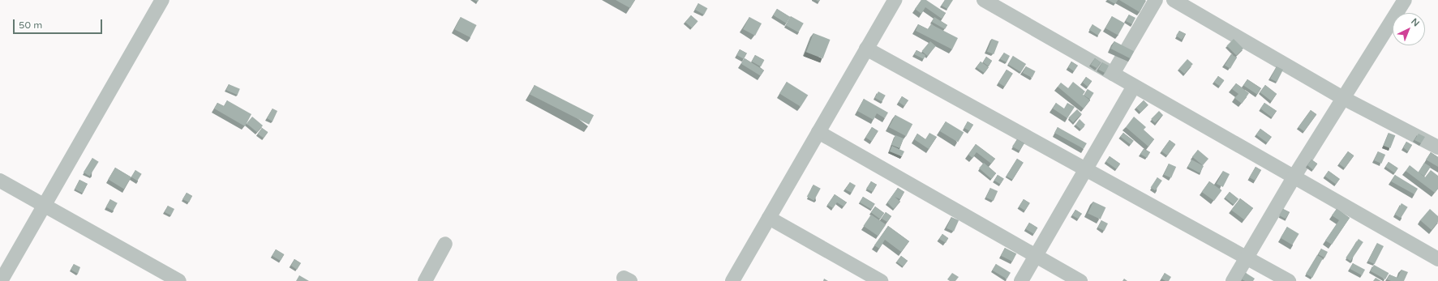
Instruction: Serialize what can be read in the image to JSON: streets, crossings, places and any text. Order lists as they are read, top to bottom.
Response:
{
  "scale_bar": "50 m",
  "north": "top right"
}
